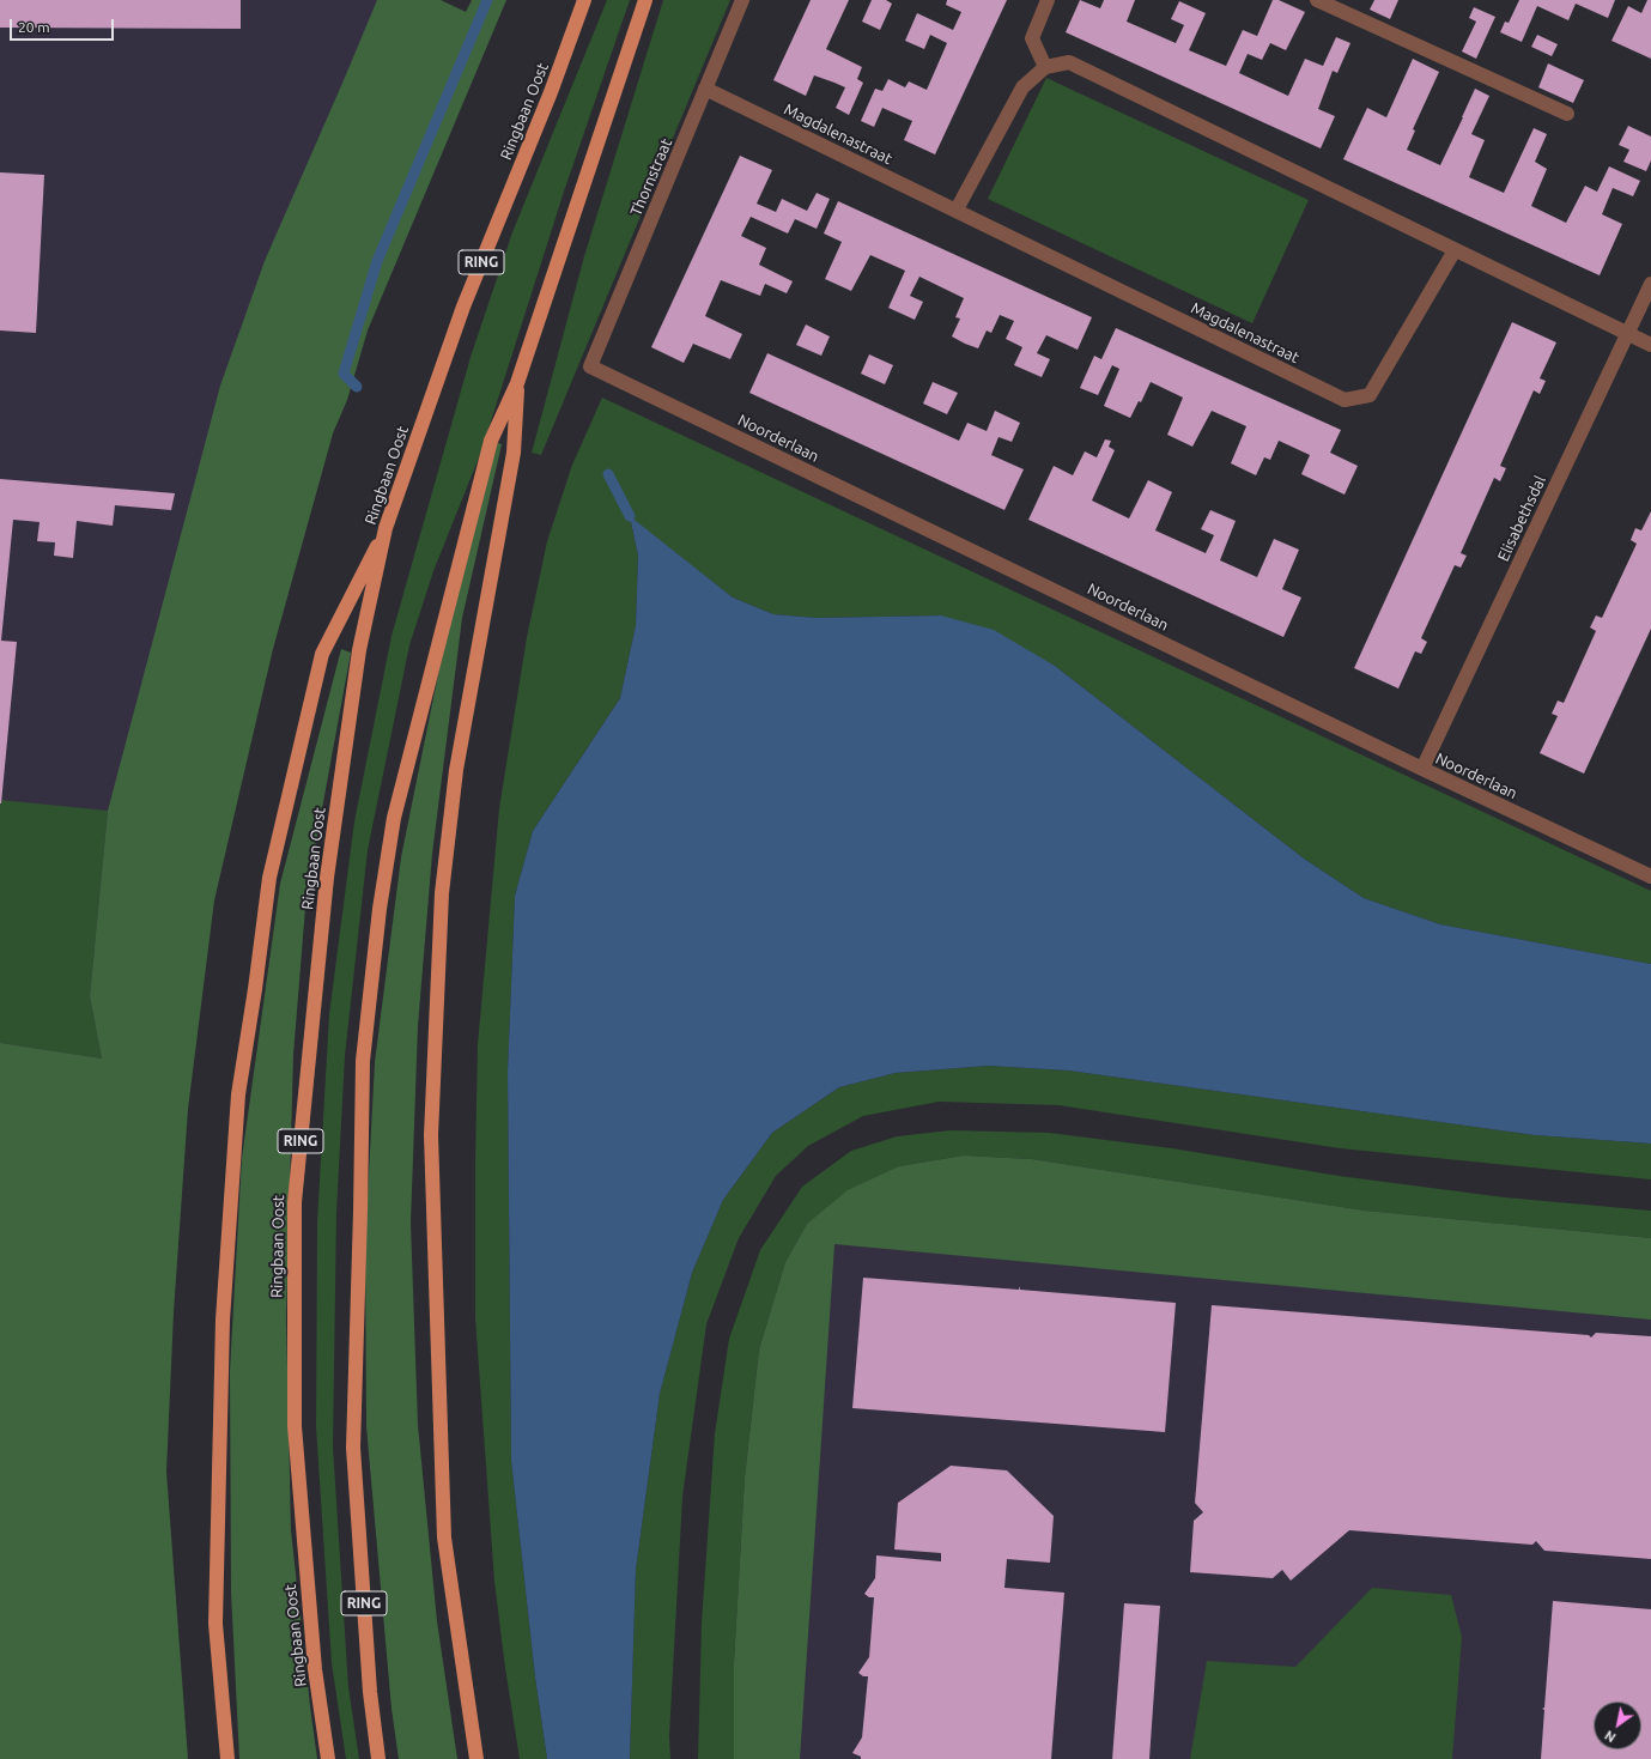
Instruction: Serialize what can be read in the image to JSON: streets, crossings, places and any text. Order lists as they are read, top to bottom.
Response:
{
  "streets": {
    "main road": ["Ringbaan Oost", "RING"],
    "street": [
      "Magdalenastraat",
      "Thornstraat",
      "Noorderlaan",
      "Elisabethsdal"
    ]
  },
  "crossings": [
    ["Magdalenastraat", "Thornstraat"],
    ["Thornstraat", "Noorderlaan"],
    ["Noorderlaan", "Elisabethsdal"]
  ],
  "scale_bar": "20 m",
  "north": "bottom left"
}
